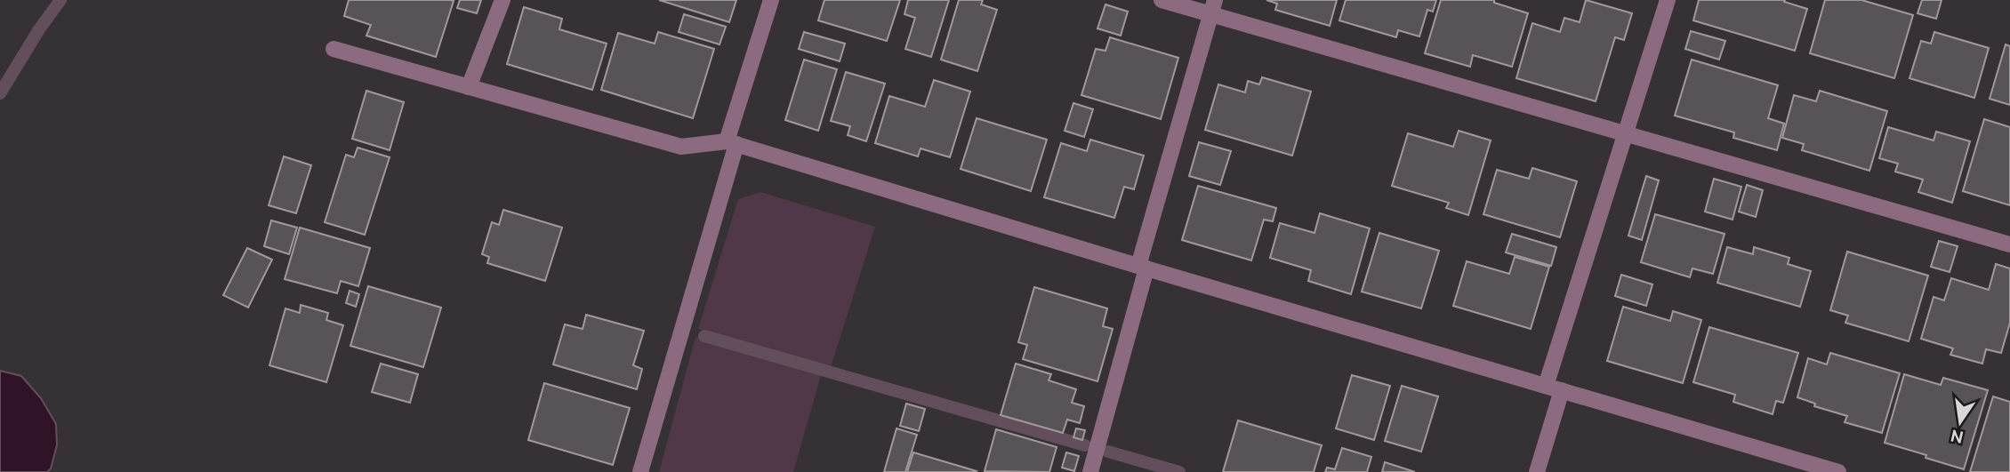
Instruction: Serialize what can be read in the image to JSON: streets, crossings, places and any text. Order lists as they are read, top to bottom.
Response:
{
  "north": "bottom"
}
